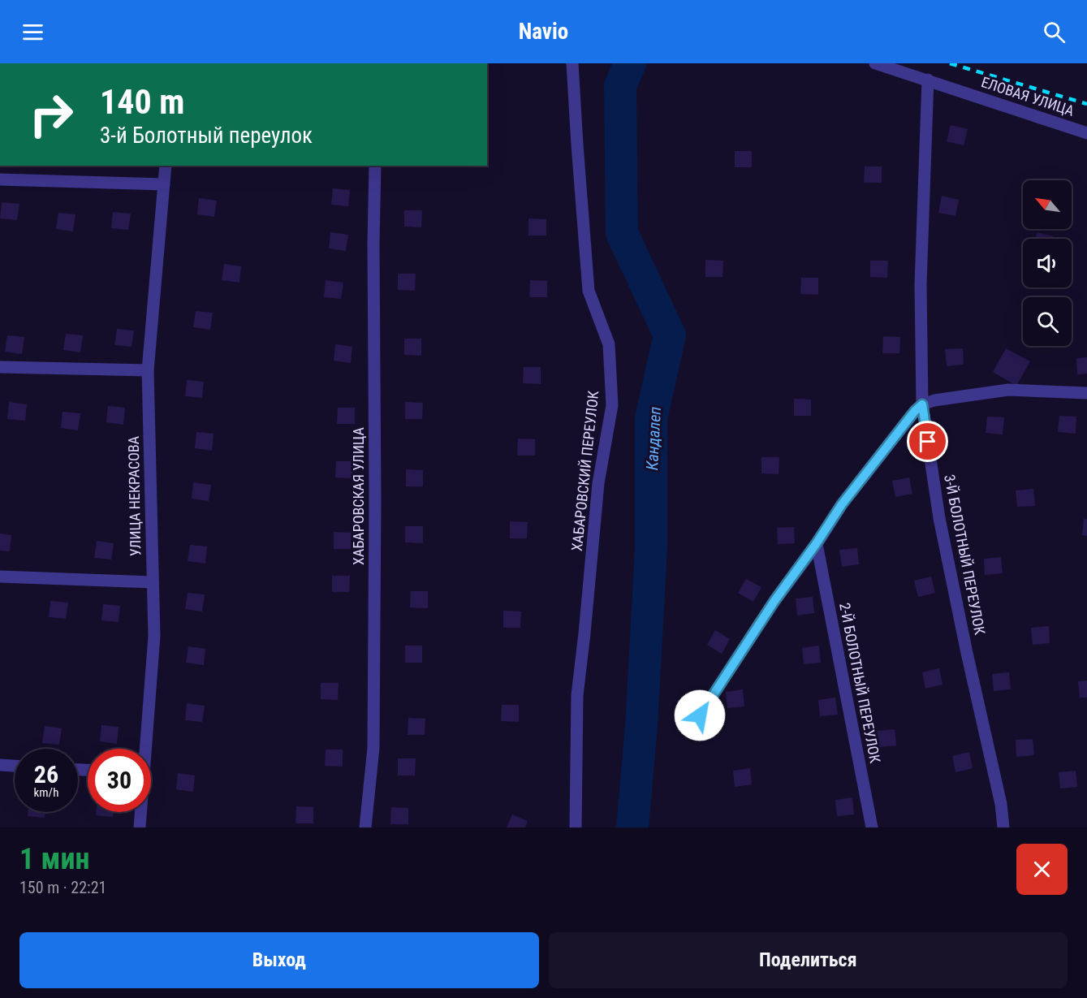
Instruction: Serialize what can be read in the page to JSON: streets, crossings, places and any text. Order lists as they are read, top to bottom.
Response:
{
  "streets": {
    "street": [
      "ЕЛОВАЯ УЛИЦА",
      "ХАБАРОВСКИЙ ПЕРЕУЛОК",
      "УЛИЦА НЕКРАСОВА",
      "ХАБАРОВСКАЯ УЛИЦА",
      "3-Й БОЛОТНЫЙ ПЕРЕУЛОК",
      "2-Й БОЛОТНЫЙ ПЕРЕУЛОК"
    ]
  },
  "crossings": [
    ["ЕЛОВАЯ УЛИЦА", "3-Й БОЛОТНЫЙ ПЕРЕУЛОК"]
  ],
  "water": ["Кандалеп"],
  "north": "top left",
  "page": {
    "header": "Navio",
    "turn": ["140 m", "3-й Болотный переулок"],
    "speed": "26 km/h",
    "limit": "30",
    "heading": ["1 мин", "150 m · 22:21"],
    "buttons": ["Выход", "Поделиться"]
  }
}
